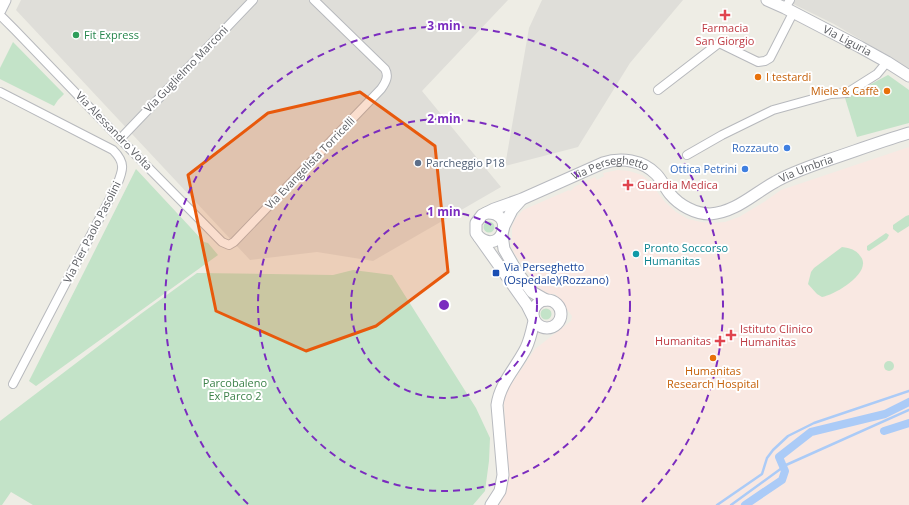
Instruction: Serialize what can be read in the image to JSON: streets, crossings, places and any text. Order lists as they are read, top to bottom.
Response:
{
  "streets": {
    "street": [
      "Via Liguria",
      "Via Guglielmo Marconi",
      "Via Alessandro Volta",
      "Via Evangelista Torricelli",
      "Via Umbria",
      "Via Perseghetto",
      "Via Pier Paolo Pasolini"
    ]
  },
  "crossings": [
    ["Via Guglielmo Marconi", "Via Alessandro Volta"],
    ["Via Alessandro Volta", "Via Evangelista Torricelli"],
    ["Via Umbria", "Via Perseghetto"]
  ],
  "parks": ["Parcobaleno Ex Parco 2"],
  "places": {
    "health": [
      "Farmacia San Giorgio",
      "Guardia Medica",
      "Istituto Clinico Humanitas",
      "Humanitas"
    ],
    "other": [
      "Fit Express",
      "I testardi",
      "Miele & Caffè",
      "Rozzauto",
      "Parcheggio P18",
      "Ottica Petrini",
      "Pronto Soccorso Humanitas",
      "Humanitas Research Hospital"
    ],
    "transit": ["Via Perseghetto (Ospedale)(Rozzano)"]
  },
  "rings": ["3 min", "2 min", "1 min"]
}
